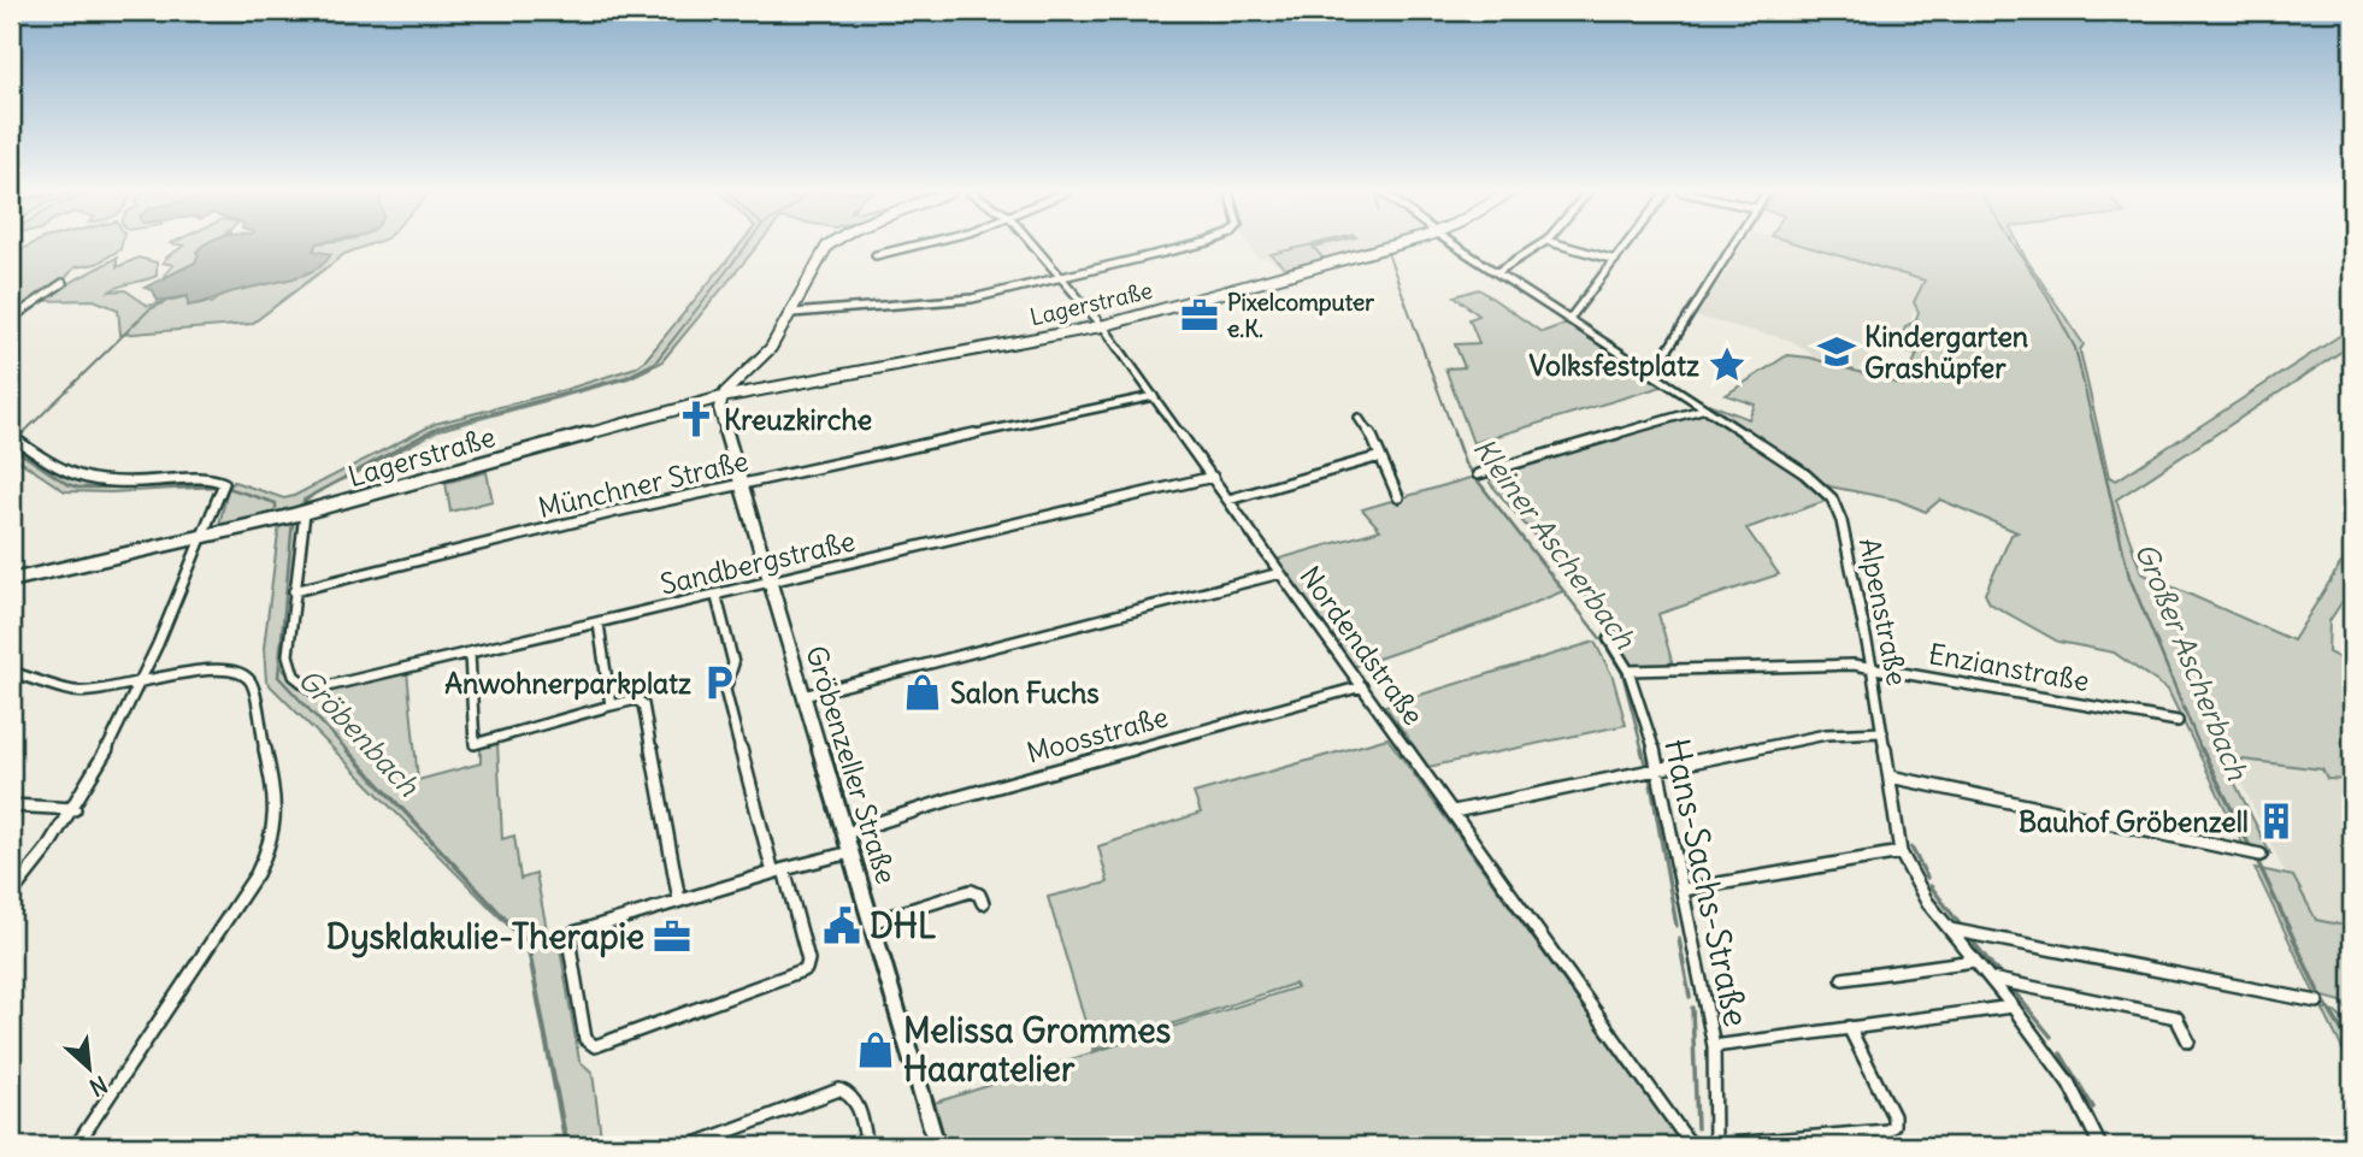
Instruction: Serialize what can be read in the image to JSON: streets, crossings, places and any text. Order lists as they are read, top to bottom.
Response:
{
  "streets": {
    "street": [
      "Lagerstraße",
      "Münchner Straße",
      "Sandbergstraße",
      "Alpenstraße",
      "Nordendstraße",
      "Enzianstraße",
      "Moosstraße",
      "Gröbenzeller Straße",
      "Hans-Sachs-Straße"
    ]
  },
  "crossings": [
    ["Lagerstraße", "Nordendstraße"],
    ["Lagerstraße", "Gröbenzeller Straße"],
    ["Münchner Straße", "Sandbergstraße"],
    ["Münchner Straße", "Nordendstraße"],
    ["Münchner Straße", "Gröbenzeller Straße"],
    ["Sandbergstraße", "Nordendstraße"],
    ["Sandbergstraße", "Gröbenzeller Straße"],
    ["Alpenstraße", "Enzianstraße"],
    ["Nordendstraße", "Moosstraße"],
    ["Enzianstraße", "Hans-Sachs-Straße"],
    ["Moosstraße", "Gröbenzeller Straße"]
  ],
  "water": ["Kleiner Ascherbach", "Großer Ascherbach", "Gröbenbach"],
  "places": {
    "office": ["Pixelcomputer e.K.", "Dysklakulie-Therapie"],
    "school or university": ["Kindergarten Grashüpfer"],
    "place": ["Volksfestplatz"],
    "church": ["Kreuzkirche"],
    "parking": ["Anwohnerparkplatz"],
    "shop": ["Salon Fuchs", "Melissa Grommes Haaratelier"],
    "building": ["Bauhof Gröbenzell"],
    "public building": ["DHL"]
  },
  "north": "bottom right"
}
